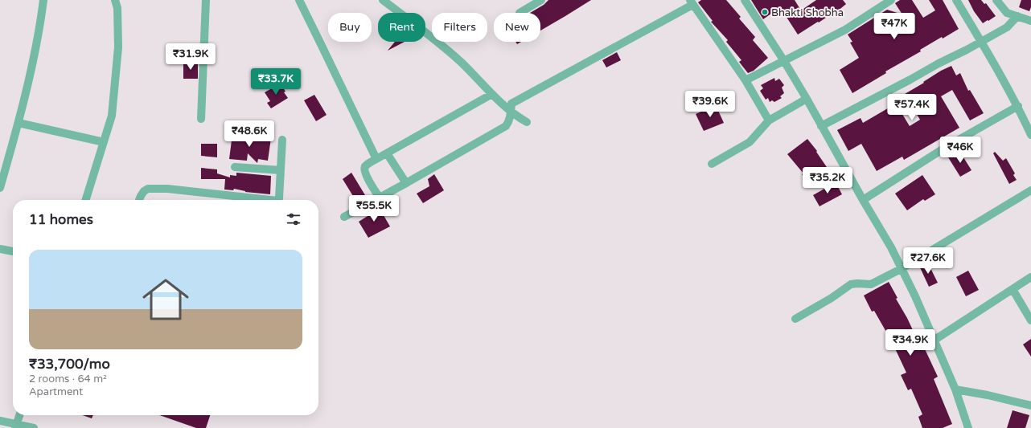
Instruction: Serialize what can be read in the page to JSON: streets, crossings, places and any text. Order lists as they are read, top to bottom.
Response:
{
  "places": ["Bhakti Shobha"],
  "page": {
    "price": [
      "₹47K",
      "₹31.9K",
      "₹33.7K",
      "₹39.6K",
      "₹57.4K",
      "₹48.6K",
      "₹46K",
      "₹35.2K",
      "₹55.5K",
      "₹27.6K",
      "₹34.9K"
    ],
    "chip": [
      "Buy",
      "Rent",
      "Filters",
      "New"
    ],
    "heading": "11 homes",
    "list": [
      {
        "name": "₹33,700/mo",
        "note": "2 rooms · 64 m² · Apartment"
      }
    ]
  }
}
